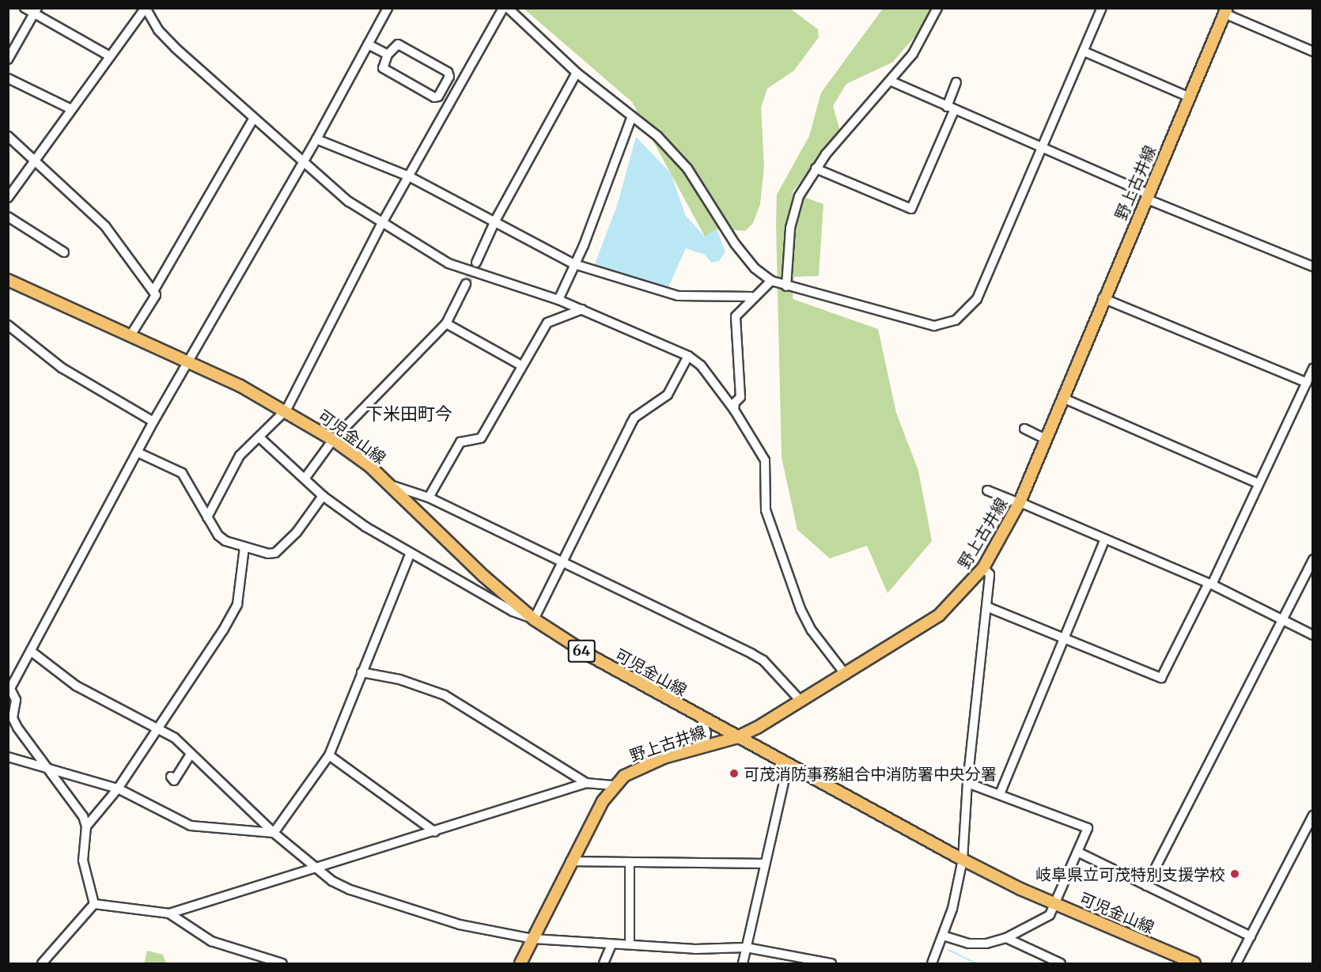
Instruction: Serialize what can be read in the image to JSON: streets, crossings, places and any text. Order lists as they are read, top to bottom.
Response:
{
  "streets": {
    "main road": ["野上古井線", "可児金山線", "64"]
  },
  "crossings": [
    ["野上古井線", "可児金山線"]
  ],
  "districts": ["下米田町今"],
  "places": ["可茂消防事務組合中消防署中央分署", "岐阜県立可茂特別支援学校"]
}
